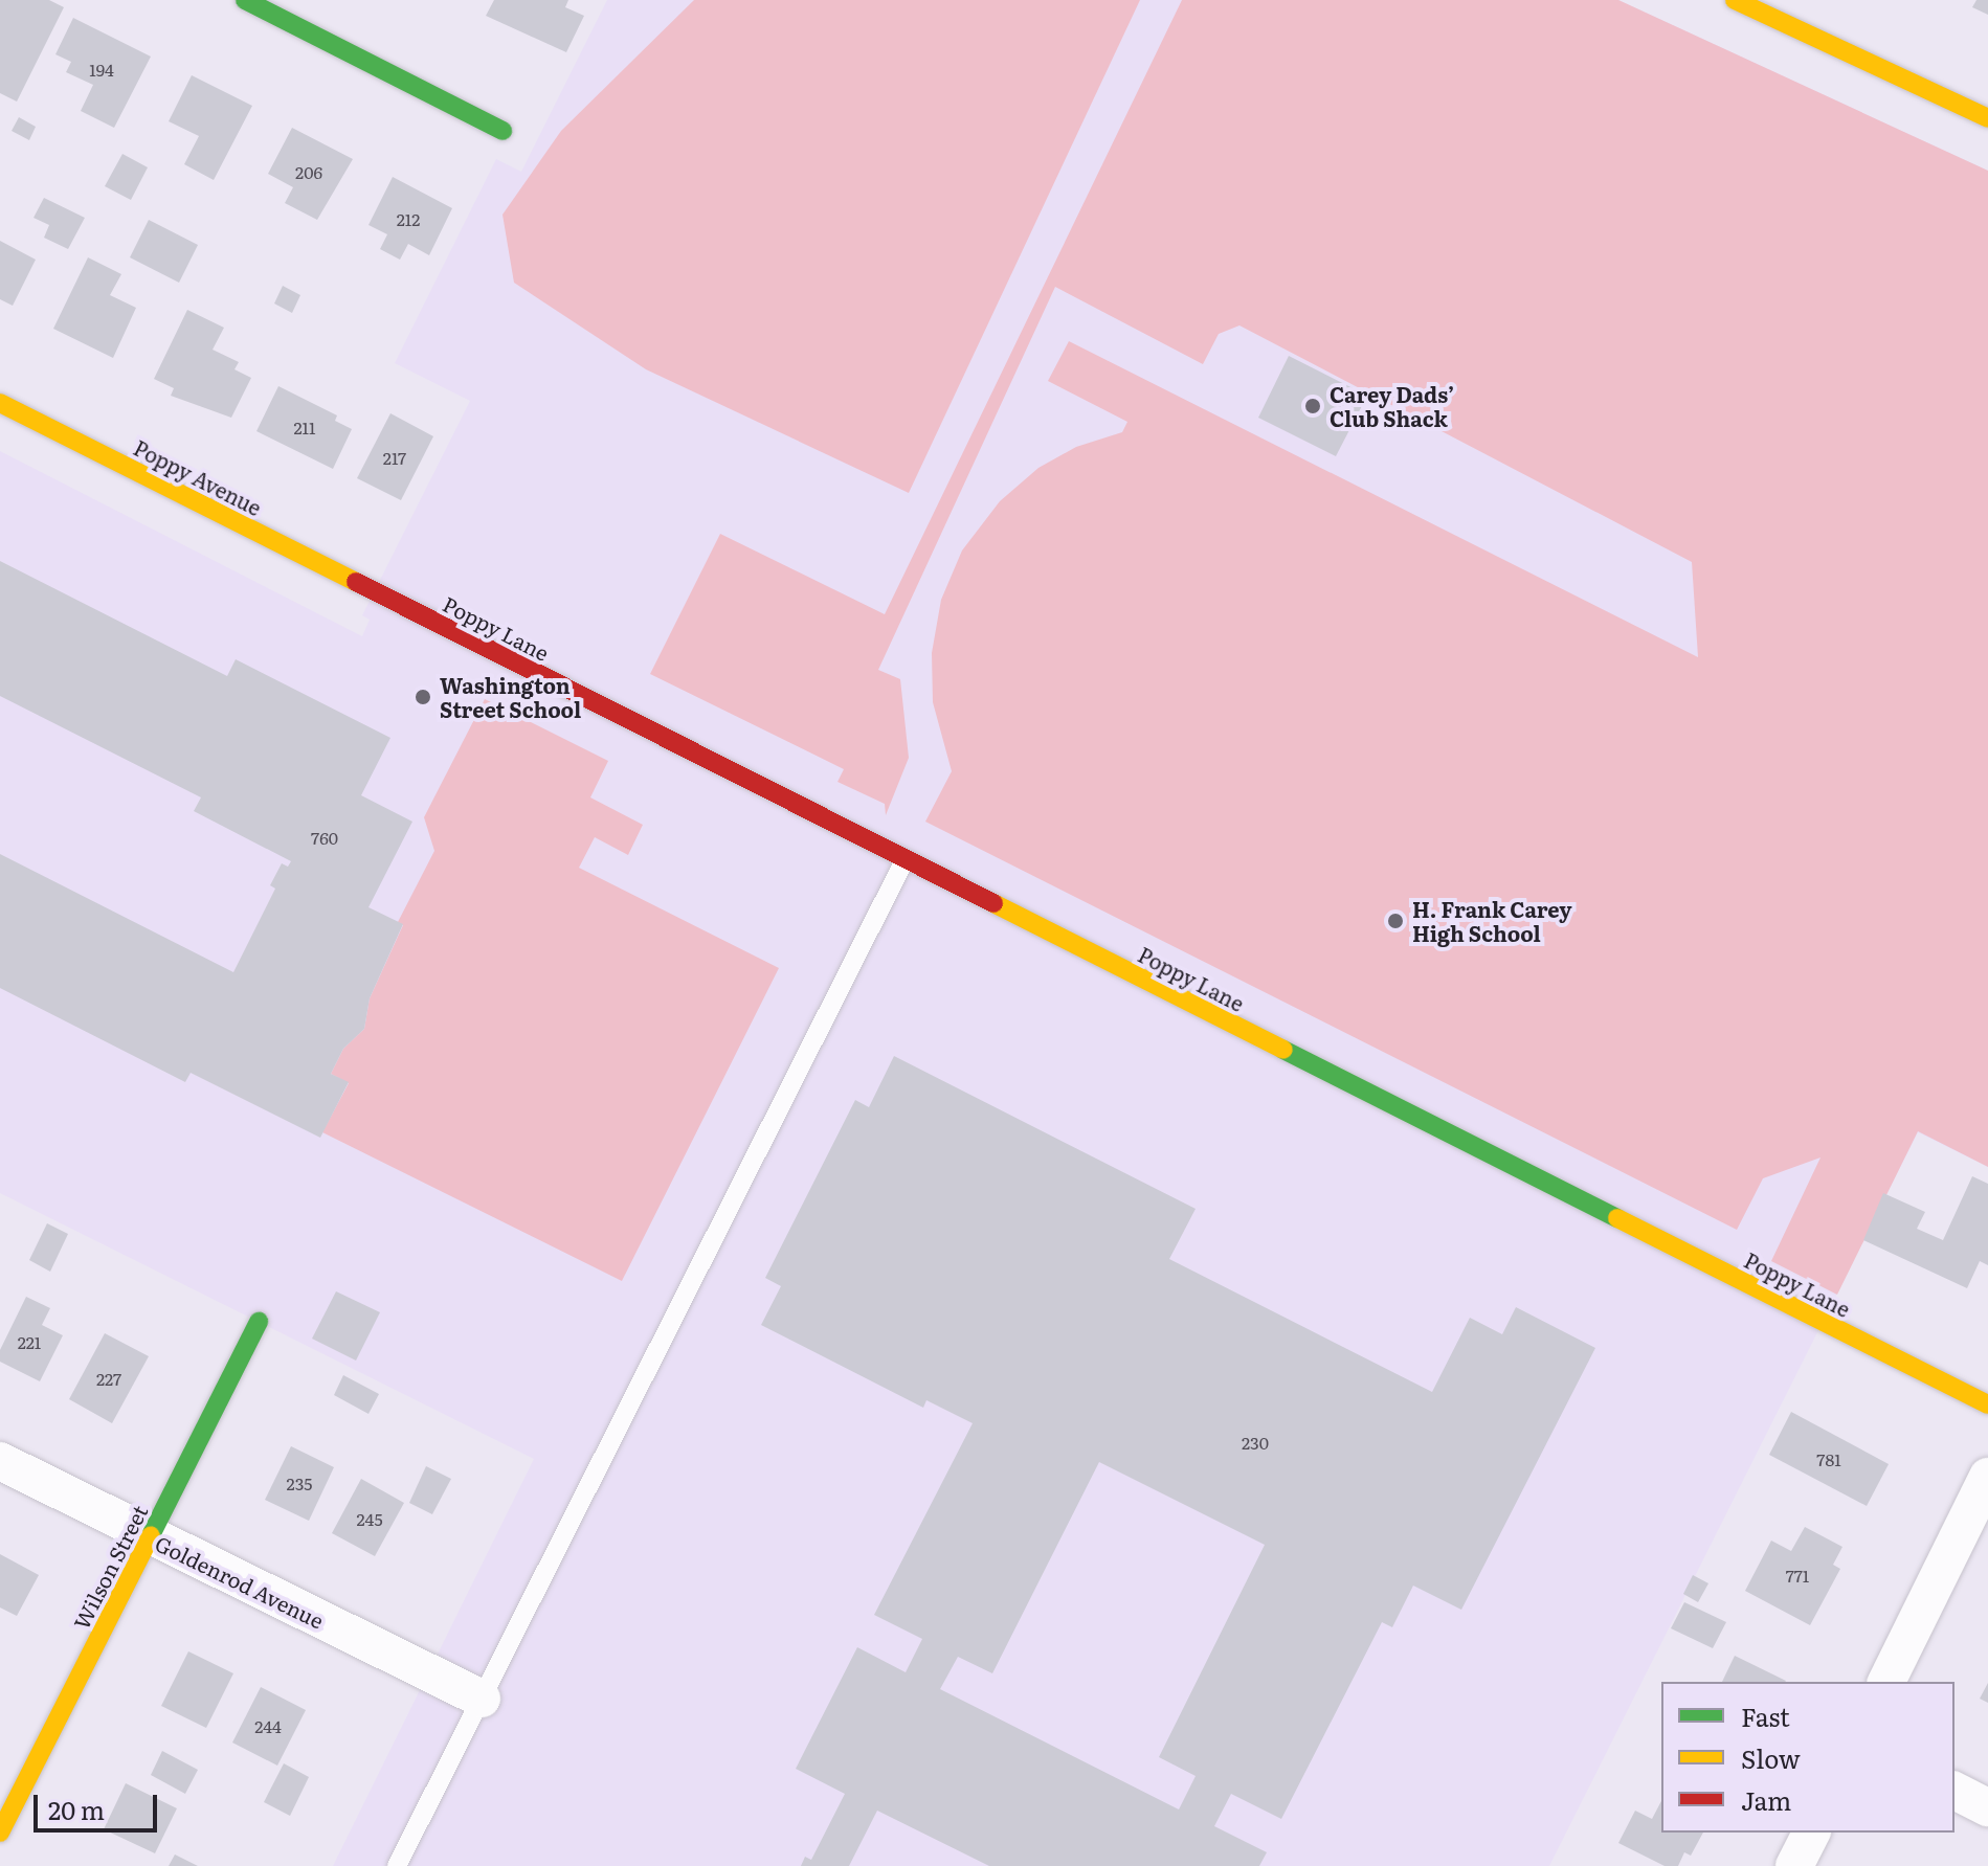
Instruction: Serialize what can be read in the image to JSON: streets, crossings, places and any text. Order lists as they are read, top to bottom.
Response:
{
  "streets": {
    "street": [
      "Poppy Avenue",
      "Poppy Lane",
      "Wilson Street",
      "Goldenrod Avenue"
    ]
  },
  "crossings": [
    ["Poppy Avenue", "Poppy Lane"],
    ["Wilson Street", "Goldenrod Avenue"]
  ],
  "places": ["Carey Dads’ Club Shack", "Washington Street School", "H. Frank Carey High School"],
  "house_numbers": [
    "194",
    "206",
    "212",
    "211",
    "217",
    "760",
    "221",
    "227",
    "230",
    "781",
    "235",
    "245",
    "771",
    "244"
  ],
  "legend": ["Fast", "Slow", "Jam"],
  "scale_bar": "20 m"
}
